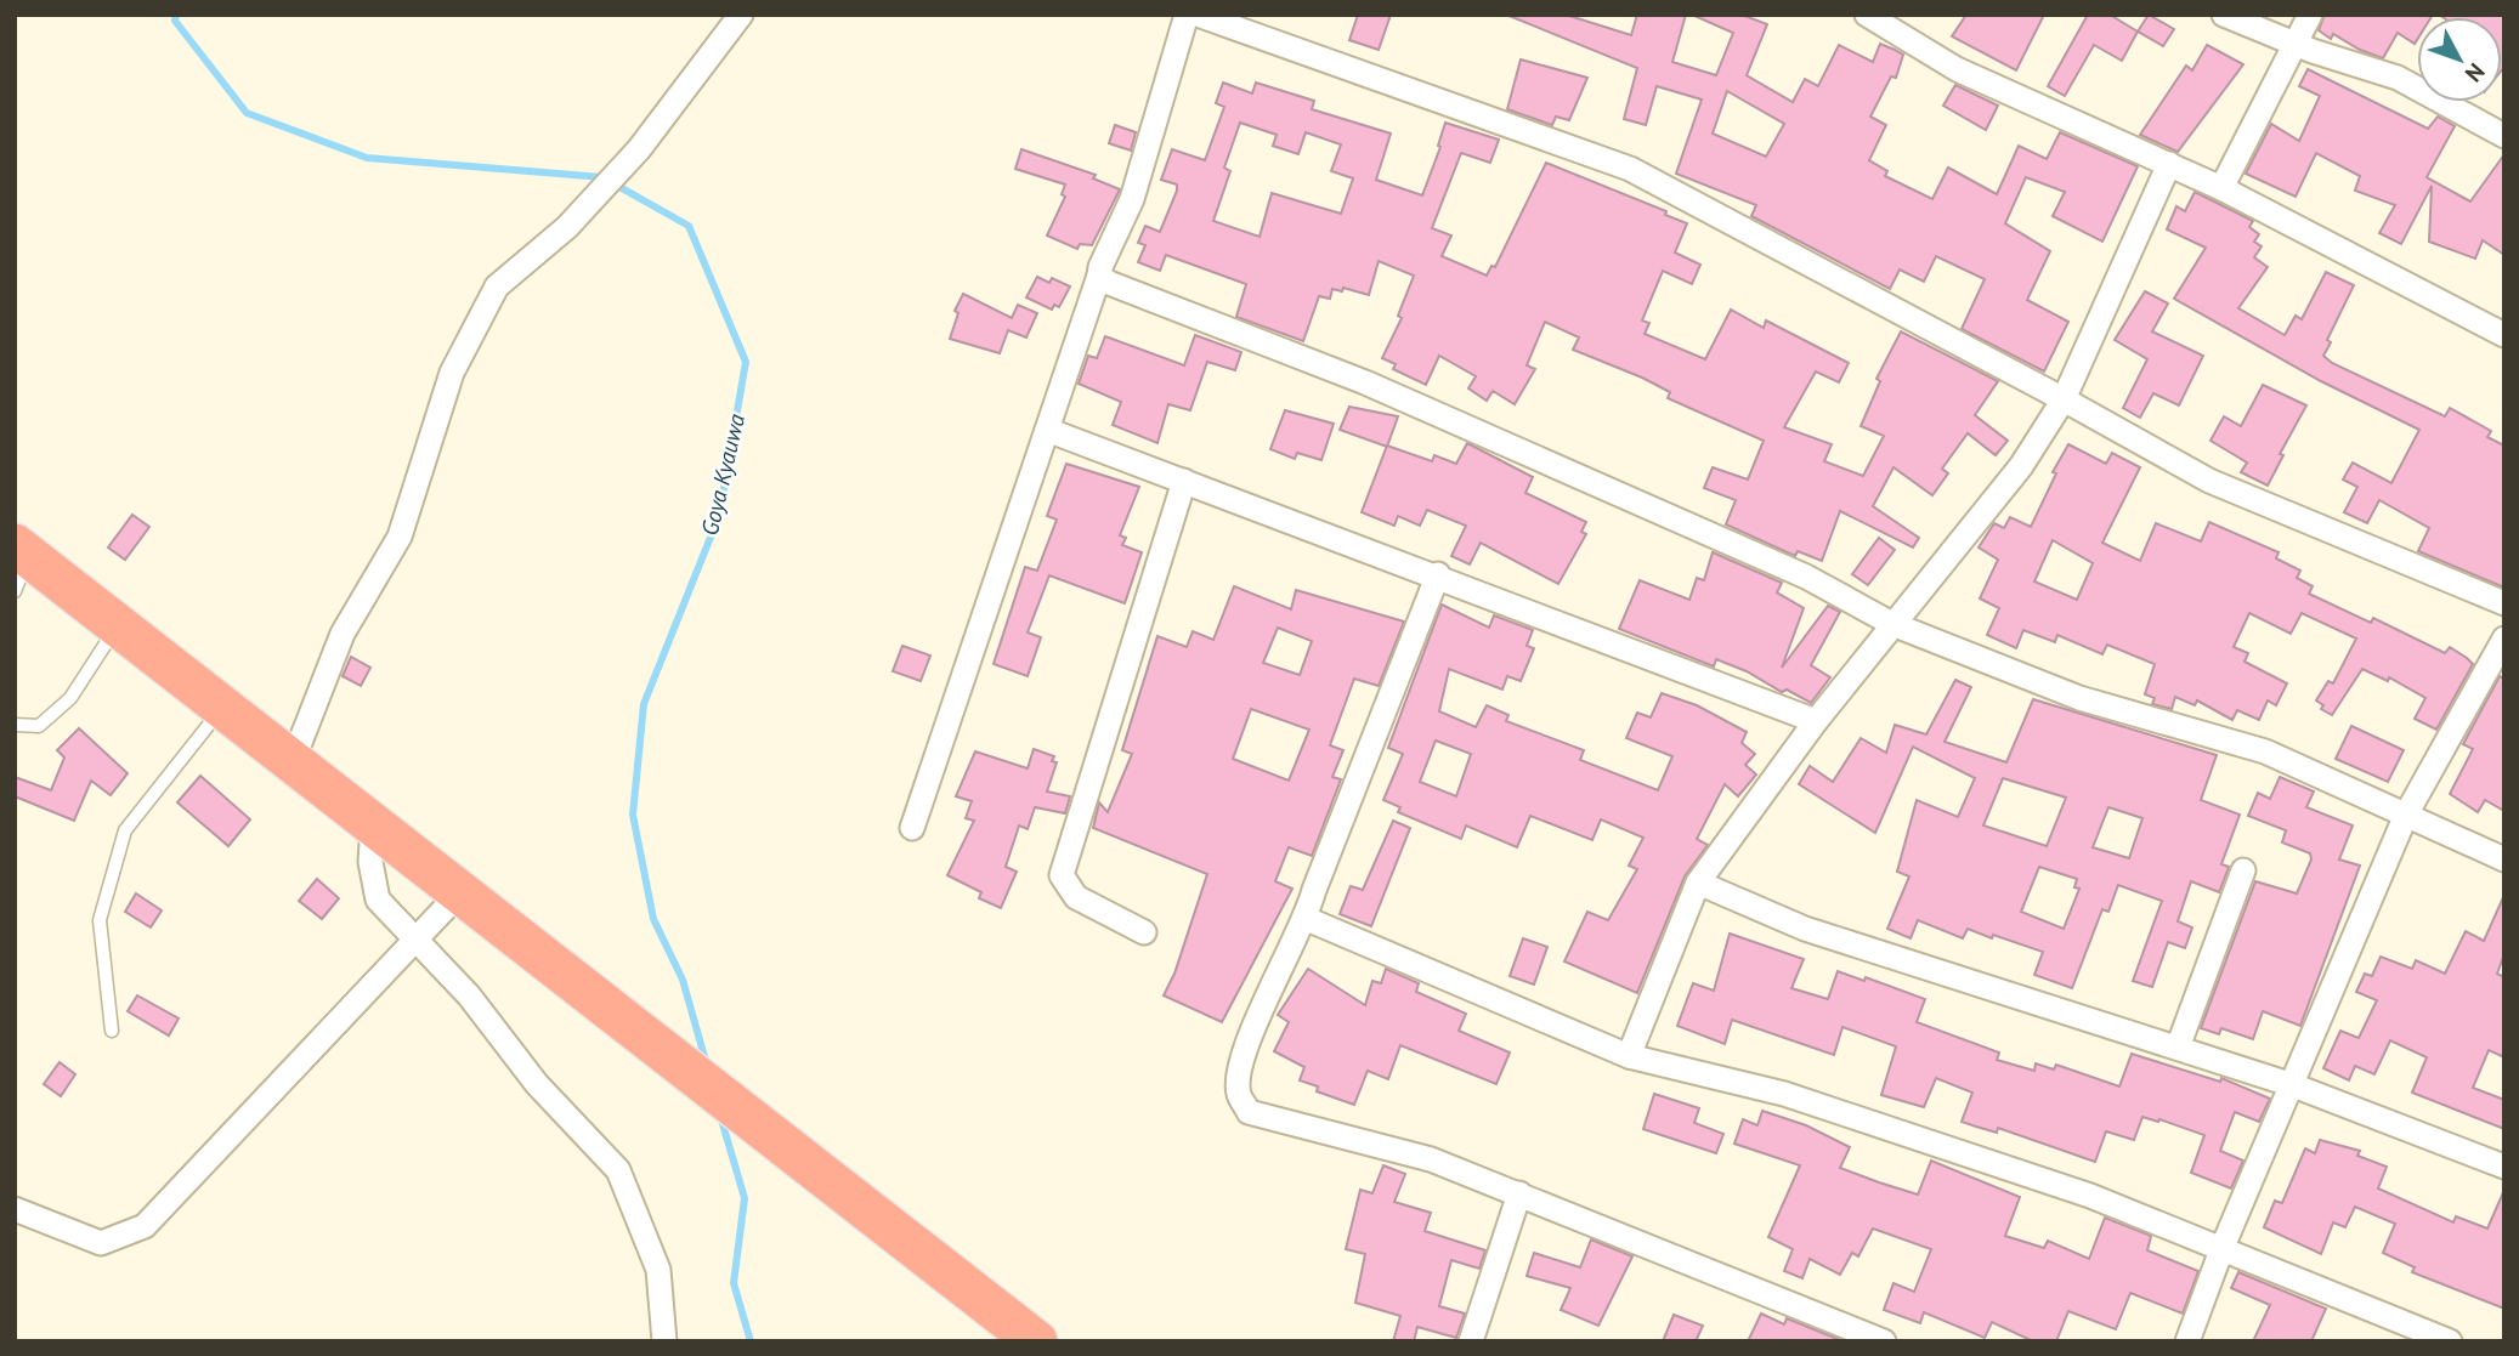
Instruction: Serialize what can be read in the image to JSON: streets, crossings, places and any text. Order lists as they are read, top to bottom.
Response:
{
  "water": ["Goya Kyauwa"],
  "north": "bottom right"
}
